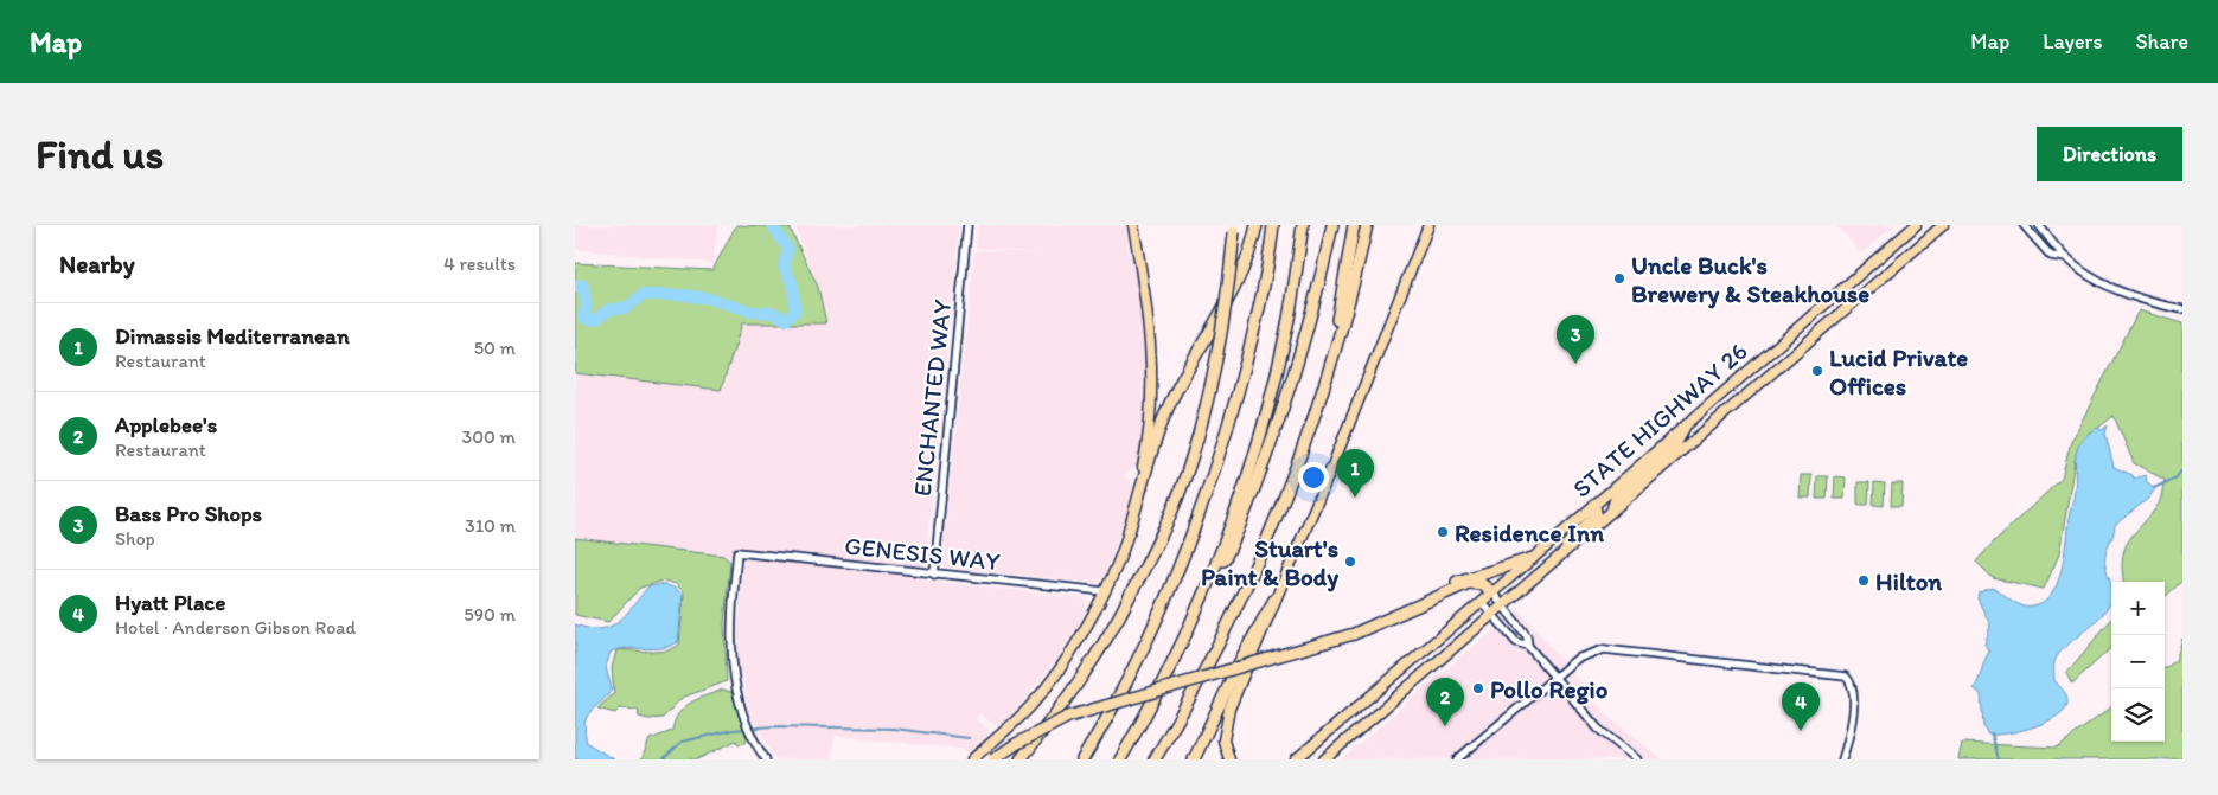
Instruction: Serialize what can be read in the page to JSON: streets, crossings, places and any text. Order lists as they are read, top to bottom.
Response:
{
  "streets": {
    "main road": ["STATE HIGHWAY 26"],
    "street": ["ENCHANTED WAY", "GENESIS WAY"]
  },
  "crossings": [
    ["ENCHANTED WAY", "GENESIS WAY"]
  ],
  "places": [
    "Uncle Buck's Brewery & Steakhouse",
    "Lucid Private Offices",
    "Residence Inn",
    "Stuart's Paint & Body",
    "Hilton",
    "Pollo Regio"
  ],
  "page": {
    "header": "Map",
    "nav": ["Map", "Layers", "Share"],
    "buttons": "Directions",
    "title": "Find us",
    "heading": ["Nearby", "4 results"],
    "list": [
      {
        "mark": "1",
        "name": "Dimassis Mediterranean",
        "note": "Restaurant",
        "value": "50 m"
      },
      {
        "mark": "2",
        "name": "Applebee's",
        "note": "Restaurant",
        "value": "300 m"
      },
      {
        "mark": "3",
        "name": "Bass Pro Shops",
        "note": "Shop",
        "value": "310 m"
      },
      {
        "mark": "4",
        "name": "Hyatt Place",
        "note": "Hotel · Anderson Gibson Road",
        "value": "590 m"
      }
    ],
    "pins": [
      "3",
      "1",
      "2",
      "4"
    ],
    "map_buttons": ["+", "−"]
  }
}
